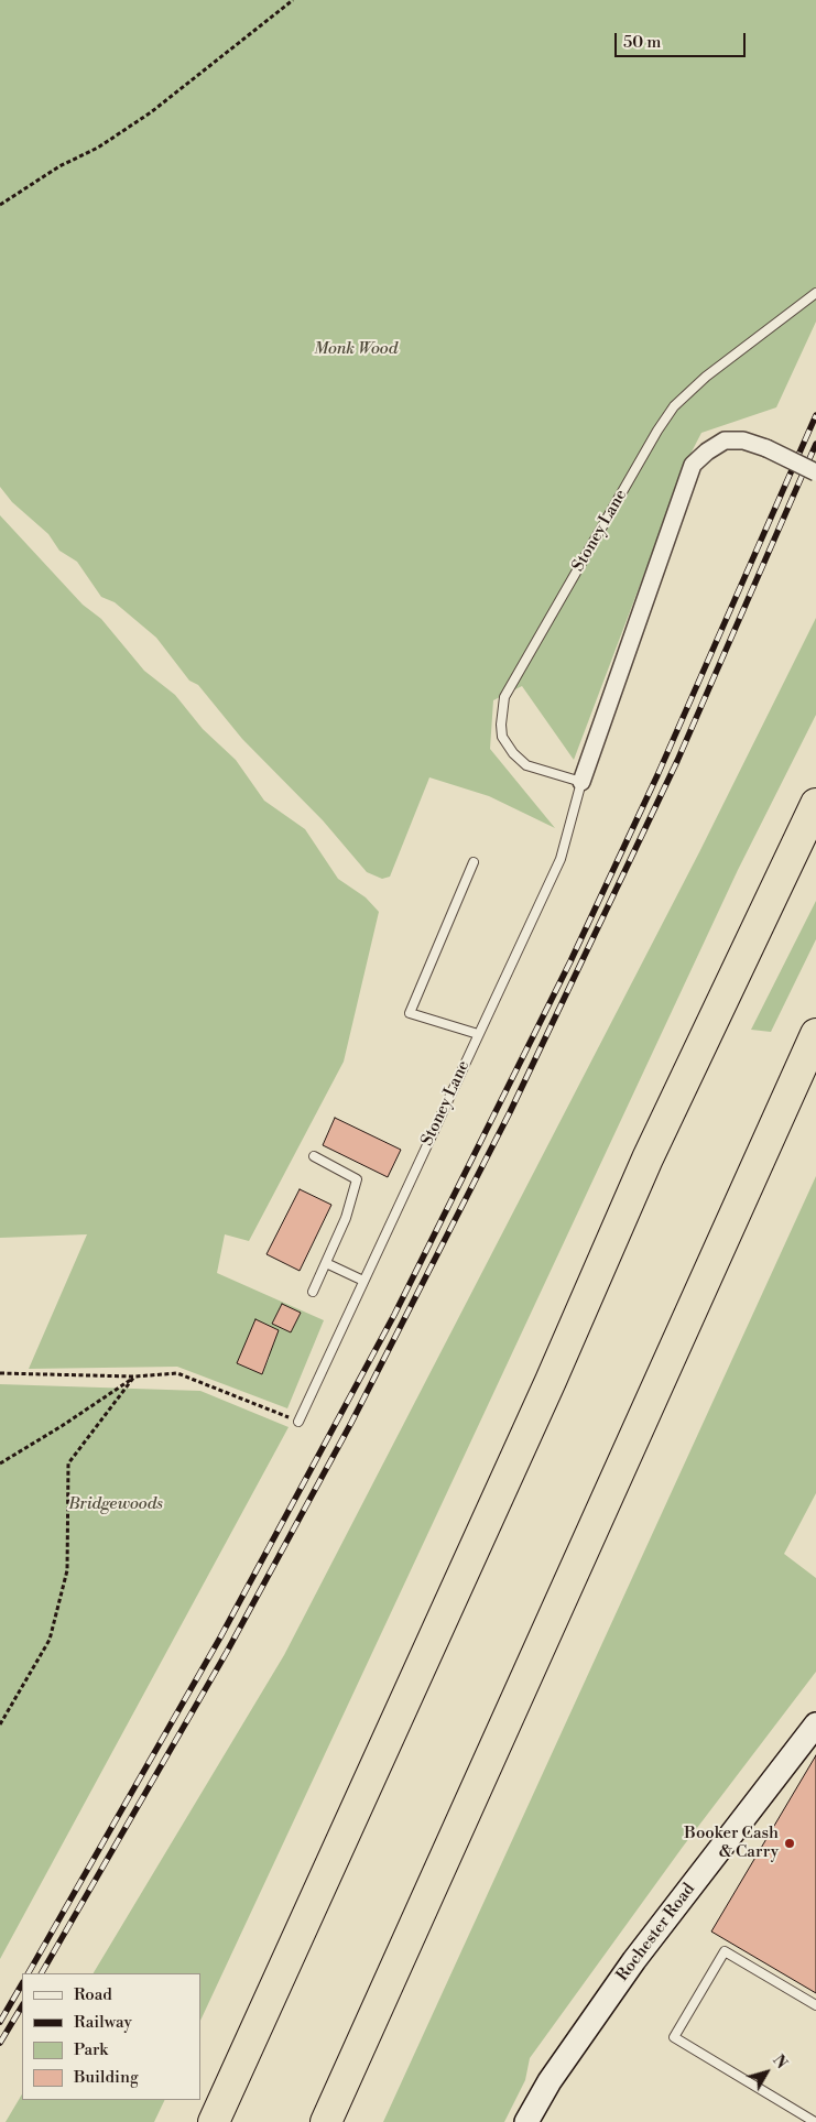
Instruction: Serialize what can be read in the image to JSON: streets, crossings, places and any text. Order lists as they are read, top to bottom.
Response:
{
  "streets": {
    "main road": ["Rochester Road"],
    "street": ["Stoney Lane"]
  },
  "parks": ["Monk Wood", "Bridgewoods"],
  "places": ["Booker Cash & Carry"],
  "legend": [
    "Road",
    "Railway",
    "Park",
    "Building"
  ],
  "scale_bar": "50 m",
  "north": "top right"
}
